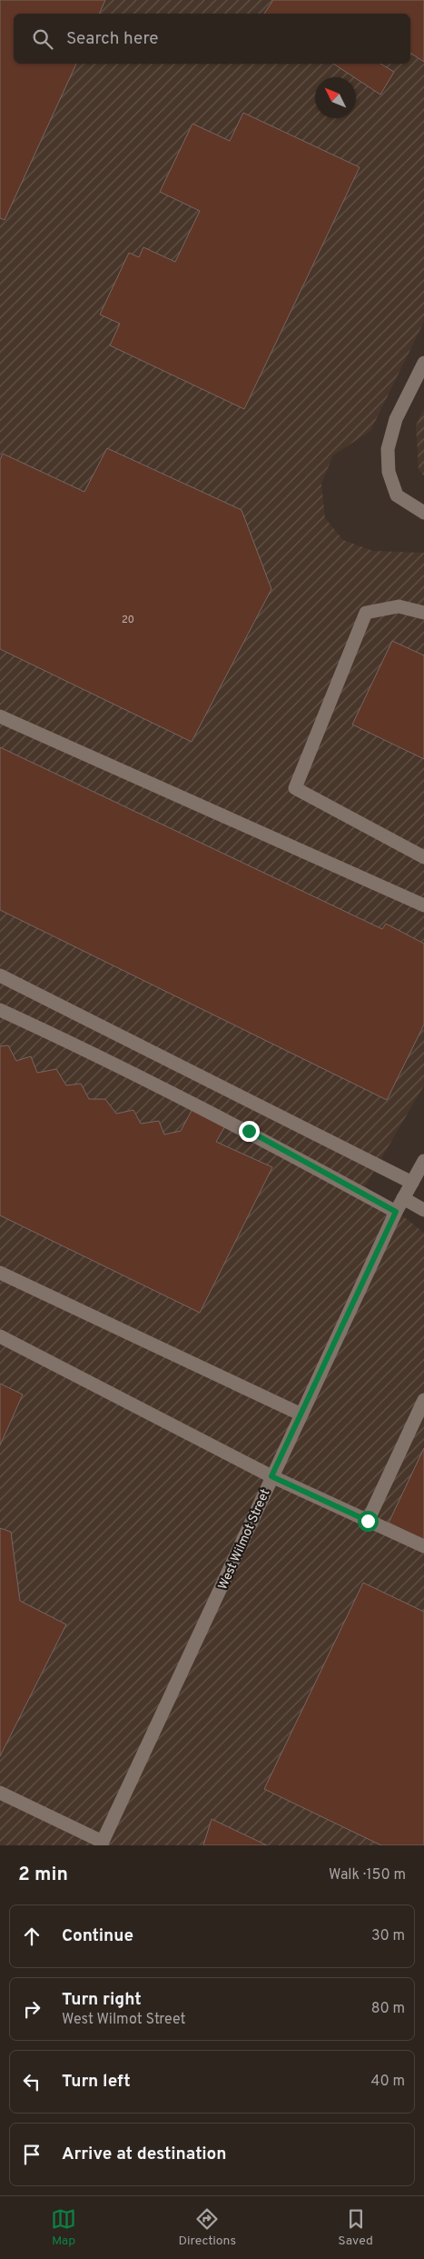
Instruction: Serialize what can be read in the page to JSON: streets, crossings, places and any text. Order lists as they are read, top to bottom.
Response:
{
  "streets": {
    "street": ["West Wilmot Street"]
  },
  "house_numbers": ["20"],
  "north": "top left",
  "page": {
    "search": "Search here",
    "heading": ["2 min", "Walk · 150 m"],
    "list": [
      ["Continue", "30 m"],
      ["Turn right", "West Wilmot Street", "80 m"],
      ["Turn left", "40 m"],
      "Arrive at destination"
    ],
    "nav": ["Map", "Directions", "Saved"]
  }
}
